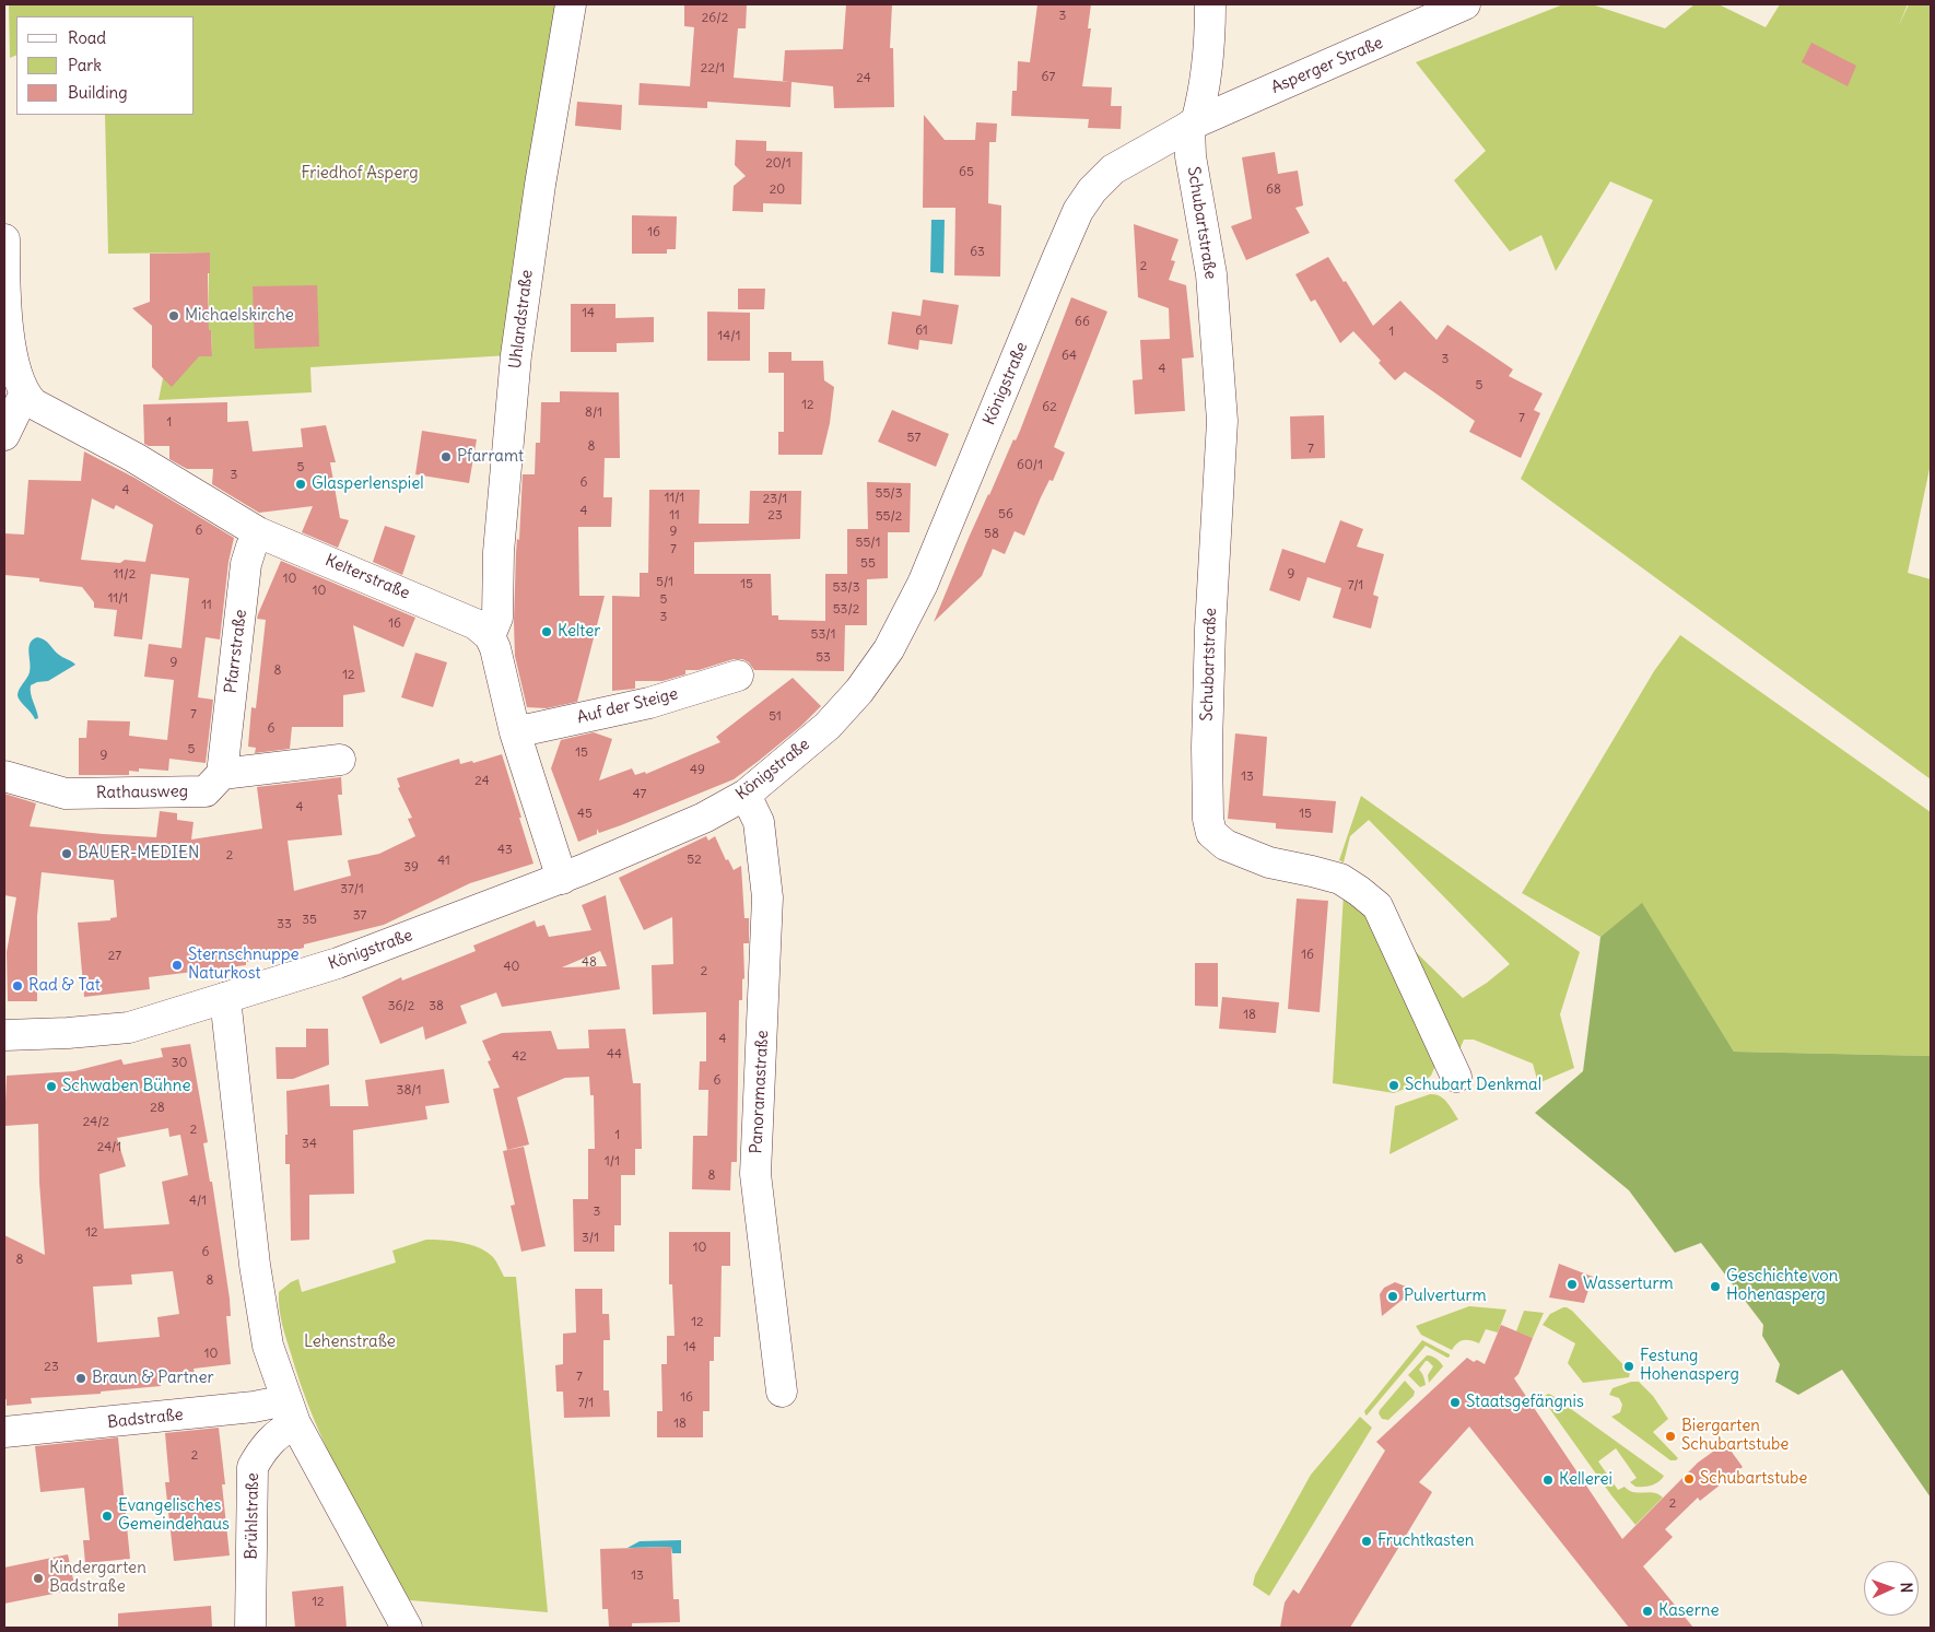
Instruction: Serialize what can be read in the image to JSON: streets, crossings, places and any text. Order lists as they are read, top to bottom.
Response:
{
  "streets": {
    "street": [
      "Asperger Straße",
      "Schubartstraße",
      "Uhlandstraße",
      "Königstraße",
      "Kelterstraße",
      "Pfarrstraße",
      "Auf der Steige",
      "Rathausweg",
      "Panoramastraße",
      "Badstraße",
      "Brühlstraße"
    ]
  },
  "crossings": [
    ["Asperger Straße", "Schubartstraße"],
    ["Asperger Straße", "Königstraße"],
    ["Schubartstraße", "Königstraße"],
    ["Uhlandstraße", "Kelterstraße"],
    ["Königstraße", "Panoramastraße"],
    ["Kelterstraße", "Pfarrstraße"],
    ["Pfarrstraße", "Rathausweg"],
    ["Badstraße", "Brühlstraße"]
  ],
  "parks": ["Friedhof Asperg", "Lehenstraße"],
  "places": [
    "Michaelskirche",
    "Pfarramt",
    "Glasperlenspiel",
    "Kelter",
    "BAUER-MEDIEN",
    "Sternschnuppe Naturkost",
    "Rad & Tat",
    "Schubart Denkmal",
    "Schwaben Bühne",
    "Wasserturm",
    "Geschichte von Hohenasperg",
    "Pulverturm",
    "Festung Hohenasperg",
    "Braun & Partner",
    "Staatsgefängnis",
    "Biergarten Schubartstube",
    "Schubartstube",
    "Kellerei",
    "Evangelisches Gemeindehaus",
    "Fruchtkasten",
    "Kindergarten Badstraße",
    "Kaserne"
  ],
  "house_numbers": [
    "3",
    "26/2",
    "22/1",
    "67",
    "24",
    "20/1",
    "65",
    "20",
    "68",
    "16",
    "63",
    "2",
    "14",
    "66",
    "61",
    "1",
    "14/1",
    "64",
    "3",
    "4",
    "5",
    "12",
    "62",
    "8/1",
    "7",
    "1",
    "57",
    "8",
    "7",
    "60/1",
    "5",
    "3",
    "6",
    "4",
    "55/3",
    "11/1",
    "23/1",
    "4",
    "56",
    "11",
    "23",
    "55/2",
    "6",
    "9",
    "58",
    "55/1",
    "7",
    "55",
    "11/2",
    "9",
    "10",
    "5/1",
    "15",
    "7/1",
    "53/3",
    "10",
    "11/1",
    "5",
    "11",
    "53/2",
    "3",
    "16",
    "53/1",
    "53",
    "9",
    "8",
    "12",
    "7",
    "51",
    "6",
    "5",
    "15",
    "9",
    "49",
    "13",
    "24",
    "47",
    "4",
    "45",
    "15",
    "43",
    "2",
    "52",
    "41",
    "39",
    "37/1",
    "37",
    "35",
    "33",
    "16",
    "27",
    "48",
    "40",
    "2",
    "36/2",
    "38",
    "18",
    "4",
    "44",
    "42",
    "30",
    "6",
    "38/1",
    "28",
    "24/2",
    "2",
    "1",
    "34",
    "24/1",
    "1/1",
    "8",
    "4/1",
    "3",
    "12",
    "3/1",
    "10",
    "6",
    "8",
    "8",
    "12",
    "14",
    "10",
    "23",
    "7",
    "16",
    "7/1",
    "18",
    "2",
    "2",
    "13",
    "12"
  ],
  "legend": ["Road", "Park", "Building"],
  "north": "right"
}
